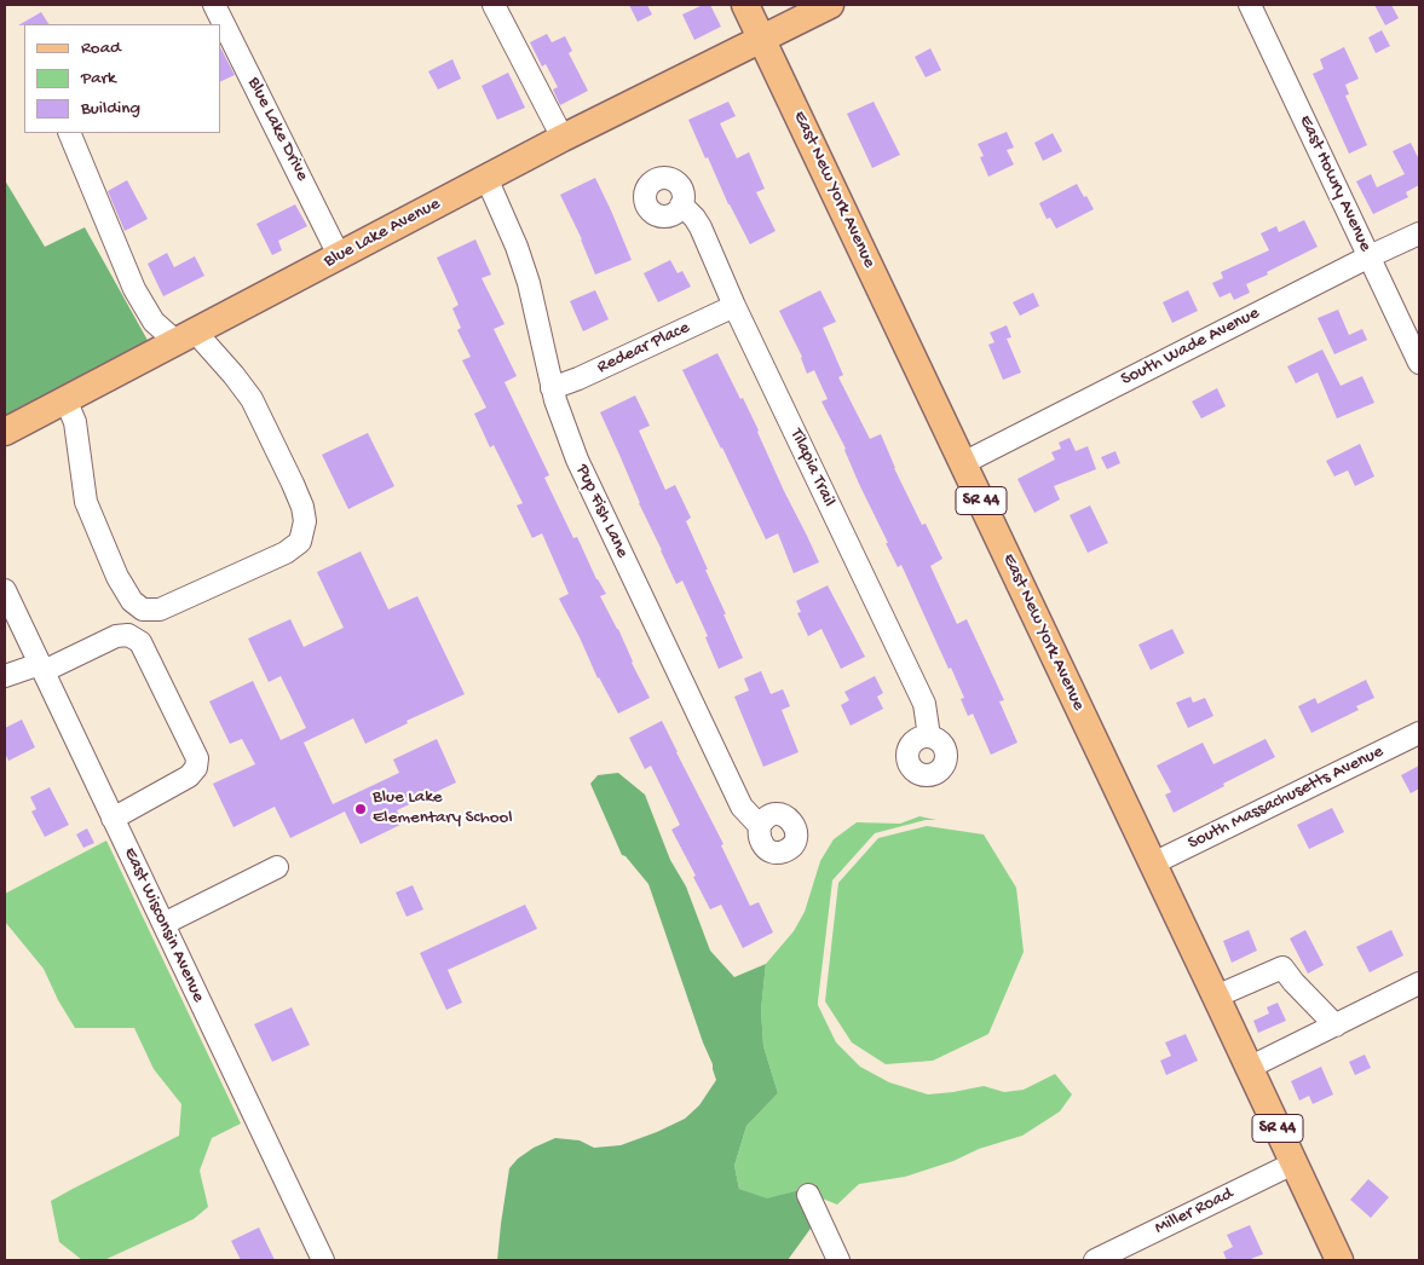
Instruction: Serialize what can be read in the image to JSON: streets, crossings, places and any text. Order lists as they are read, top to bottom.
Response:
{
  "streets": {
    "main road": ["East New York Avenue", "Blue Lake Avenue", "SR 44"],
    "street": [
      "Blue Lake Drive",
      "East Howry Avenue",
      "South Wade Avenue",
      "Redear Place",
      "Tilapia Trail",
      "Pup Fish Lane",
      "South Massachusetts Avenue",
      "East Wisconsin Avenue",
      "Miller Road"
    ]
  },
  "crossings": [
    ["Blue Lake Drive", "Blue Lake Avenue"],
    ["East Howry Avenue", "South Wade Avenue"],
    ["East New York Avenue", "Blue Lake Avenue"],
    ["East New York Avenue", "South Wade Avenue"],
    ["East New York Avenue", "South Massachusetts Avenue"],
    ["East New York Avenue", "Miller Road"],
    ["Blue Lake Avenue", "Pup Fish Lane"],
    ["Redear Place", "Tilapia Trail"],
    ["Redear Place", "Pup Fish Lane"]
  ],
  "places": ["Blue Lake Elementary School"],
  "legend": ["Road", "Park", "Building"]
}
